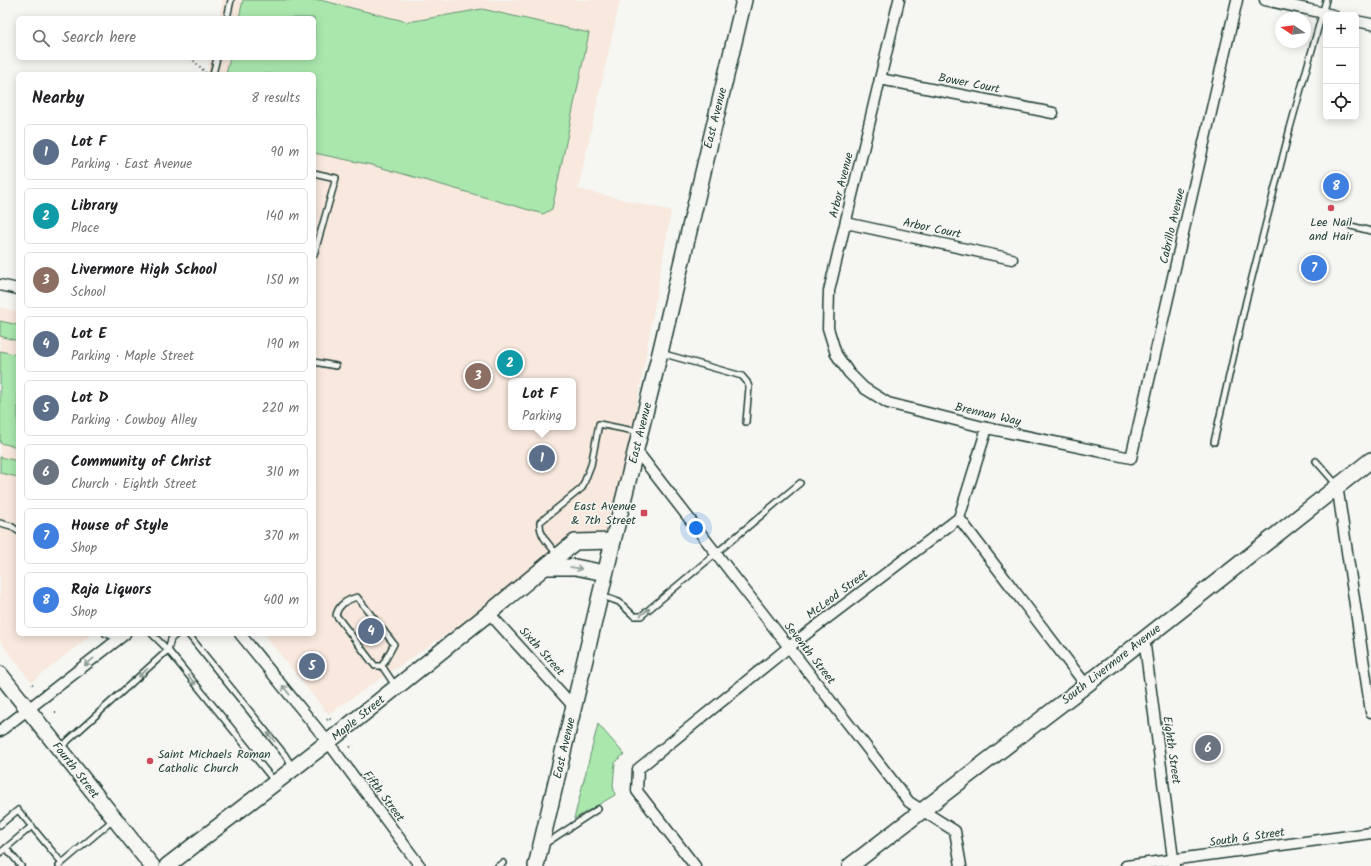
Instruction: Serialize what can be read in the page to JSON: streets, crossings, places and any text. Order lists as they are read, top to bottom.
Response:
{
  "streets": {
    "main road": [
      "East Avenue",
      "South Livermore Avenue",
      "Maple Street",
      "Fourth Street"
    ],
    "street": [
      "Bower Court",
      "Arbor Avenue",
      "Cabrillo Avenue",
      "Arbor Court",
      "Brennan Way",
      "McLeod Street",
      "Sixth Street",
      "Seventh Street",
      "Eighth Street",
      "Fifth Street",
      "South G Street"
    ]
  },
  "crossings": [
    ["Bower Court", "Arbor Avenue"],
    ["East Avenue", "Sixth Street"],
    ["East Avenue", "Seventh Street"],
    ["East Avenue", "Maple Street"],
    ["Arbor Avenue", "Arbor Court"],
    ["Arbor Avenue", "Brennan Way"],
    ["Cabrillo Avenue", "Brennan Way"],
    ["McLeod Street", "Seventh Street"],
    ["Sixth Street", "Maple Street"],
    ["Seventh Street", "South Livermore Avenue"],
    ["South Livermore Avenue", "Eighth Street"],
    ["Maple Street", "Fifth Street"],
    ["Eighth Street", "South G Street"]
  ],
  "one_way": ["Fifth Street"],
  "places": {
    "other": ["Lee Nail and Hair", "Saint Michaels Roman Catholic Church"],
    "transit": ["East Avenue & 7th Street"]
  },
  "north": "left",
  "page": {
    "map_buttons": ["+", "−"],
    "search": "Search here",
    "heading": ["Nearby", "8 results"],
    "list": [
      {
        "mark": "1",
        "name": "Lot F",
        "note": "Parking · East Avenue",
        "value": "90 m"
      },
      {
        "mark": "2",
        "name": "Library",
        "note": "Place",
        "value": "140 m"
      },
      {
        "mark": "3",
        "name": "Livermore High School",
        "note": "School",
        "value": "150 m"
      },
      {
        "mark": "4",
        "name": "Lot E",
        "note": "Parking · Maple Street",
        "value": "190 m"
      },
      {
        "mark": "5",
        "name": "Lot D",
        "note": "Parking · Cowboy Alley",
        "value": "220 m"
      },
      {
        "mark": "6",
        "name": "Community of Christ",
        "note": "Church · Eighth Street",
        "value": "310 m"
      },
      {
        "mark": "7",
        "name": "House of Style",
        "note": "Shop",
        "value": "370 m"
      },
      {
        "mark": "8",
        "name": "Raja Liquors",
        "note": "Shop",
        "value": "400 m"
      }
    ],
    "pins": [
      "8",
      "7",
      "2",
      "3",
      "1",
      "4",
      "5",
      "6"
    ],
    "popup": ["Lot F", "Parking"]
  }
}
